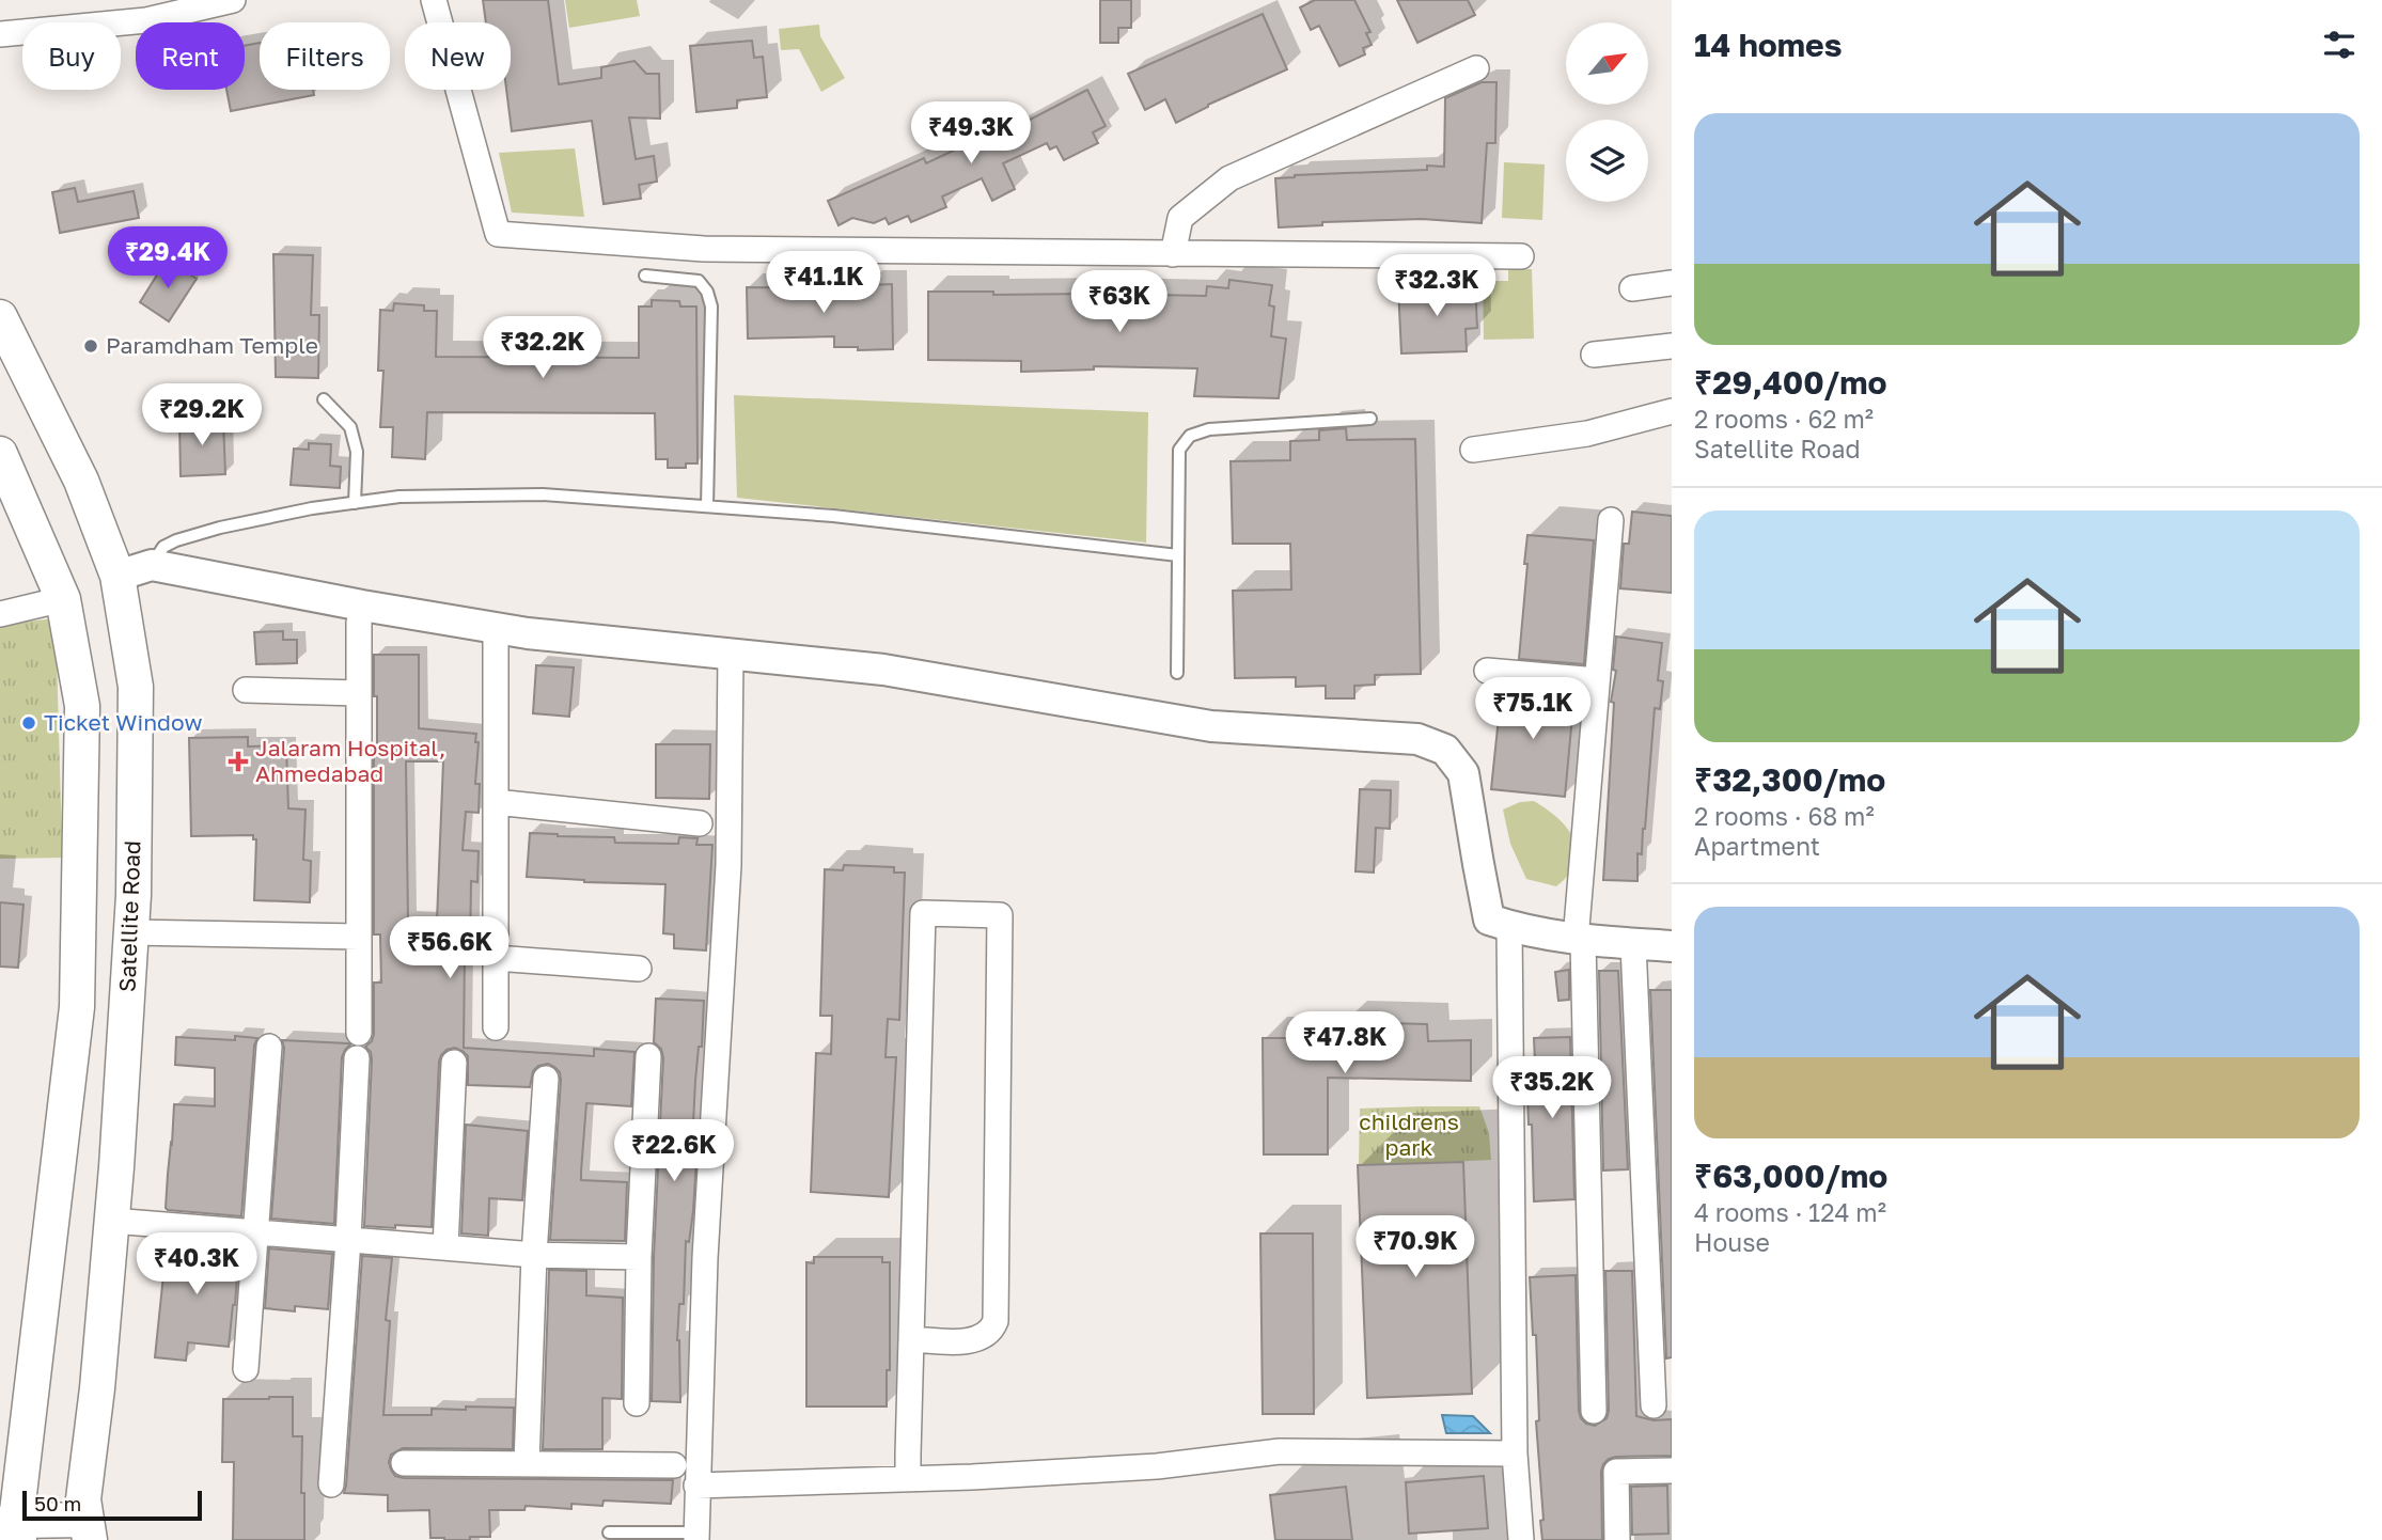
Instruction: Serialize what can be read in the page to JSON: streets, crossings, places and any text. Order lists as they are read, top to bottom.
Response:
{
  "streets": {
    "main road": ["Satellite Road"]
  },
  "parks": ["childrens park"],
  "places": {
    "other": ["Paramdham Temple", "Ticket Window"],
    "health": ["Jalaram Hospital, Ahmedabad"]
  },
  "scale_bar": "50 m",
  "north": "top right",
  "page": {
    "heading": "14 homes",
    "chip": [
      "Buy",
      "Rent",
      "Filters",
      "New"
    ],
    "list": [
      {
        "name": "₹29,400/mo",
        "note": "2 rooms · 62 m² · Satellite Road"
      },
      {
        "name": "₹32,300/mo",
        "note": "2 rooms · 68 m² · Apartment"
      },
      {
        "name": "₹63,000/mo",
        "note": "4 rooms · 124 m² · House"
      }
    ],
    "price": [
      "₹49.3K",
      "₹29.4K",
      "₹41.1K",
      "₹32.3K",
      "₹63K",
      "₹32.2K",
      "₹29.2K",
      "₹75.1K",
      "₹56.6K",
      "₹47.8K",
      "₹35.2K",
      "₹22.6K",
      "₹70.9K",
      "₹40.3K"
    ],
    "scale": "50 m"
  }
}
